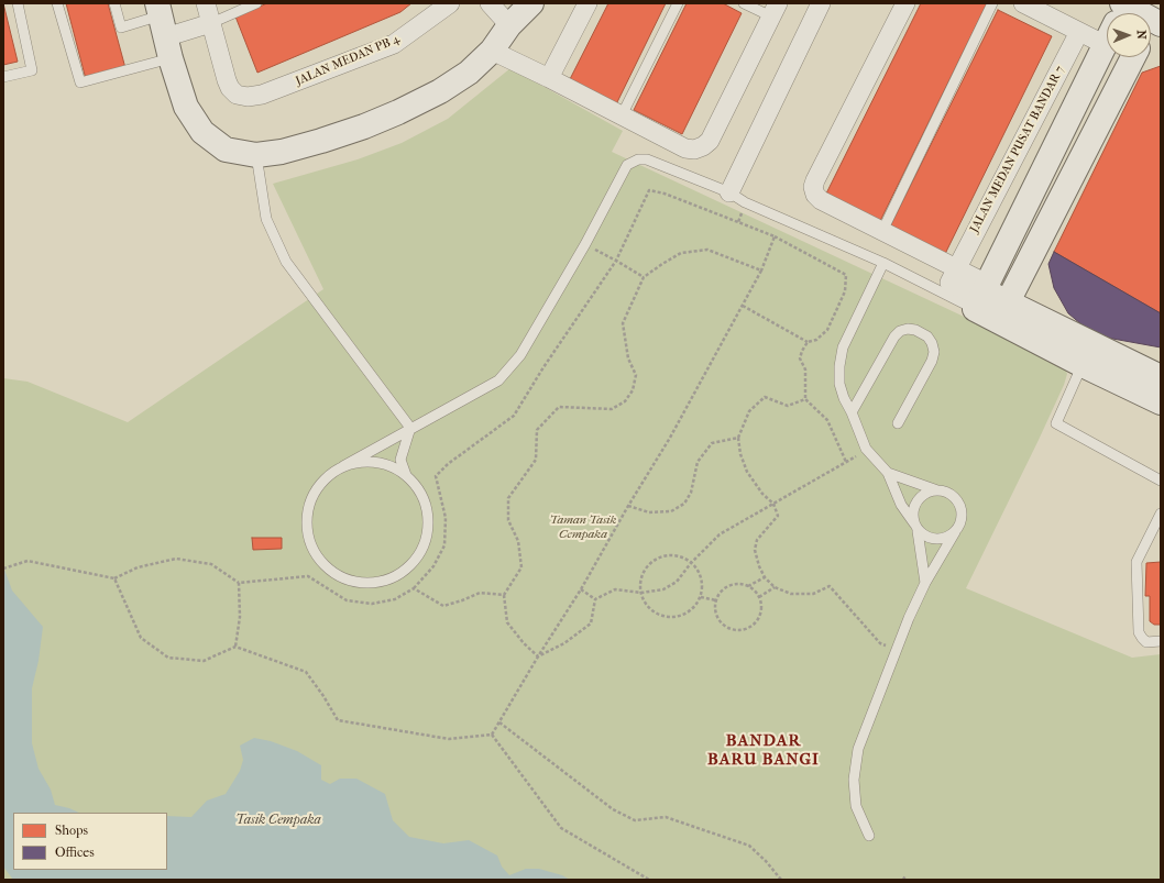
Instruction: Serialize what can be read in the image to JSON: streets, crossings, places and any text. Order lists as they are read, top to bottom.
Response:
{
  "streets": {
    "street": ["JALAN MEDAN PB 4", "JALAN MEDAN PUSAT BANDAR 7"]
  },
  "districts": ["BANDAR BARU BANGI"],
  "water": ["Tasik Cempaka"],
  "parks": ["Taman Tasik Cempaka"],
  "legend": ["Shops", "Offices"],
  "north": "right"
}
